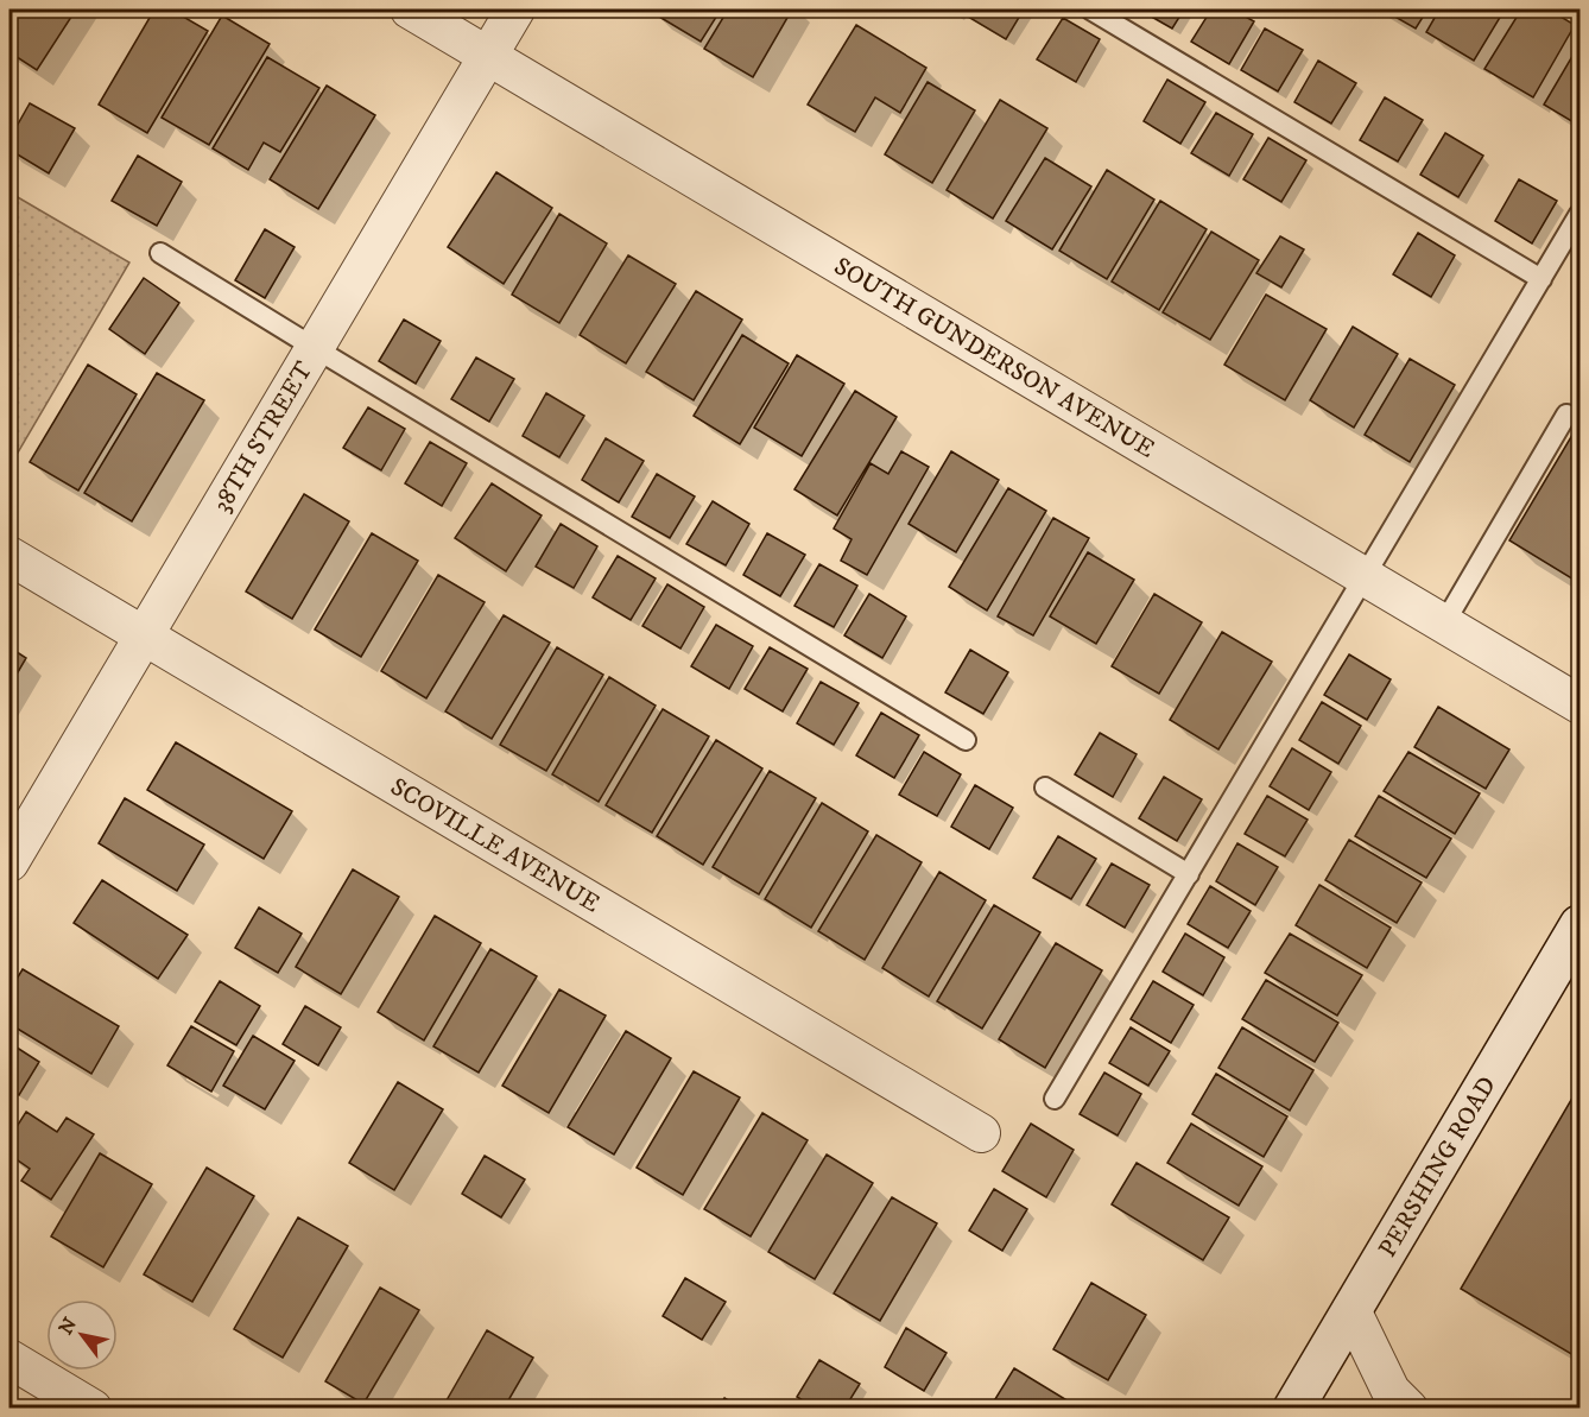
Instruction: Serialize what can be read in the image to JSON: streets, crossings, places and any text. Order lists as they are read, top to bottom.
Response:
{
  "streets": {
    "main road": ["PERSHING ROAD"],
    "street": ["SOUTH GUNDERSON AVENUE", "38TH STREET", "SCOVILLE AVENUE"]
  },
  "crossings": [
    ["SOUTH GUNDERSON AVENUE", "38TH STREET"],
    ["38TH STREET", "SCOVILLE AVENUE"]
  ],
  "north": "top left"
}
